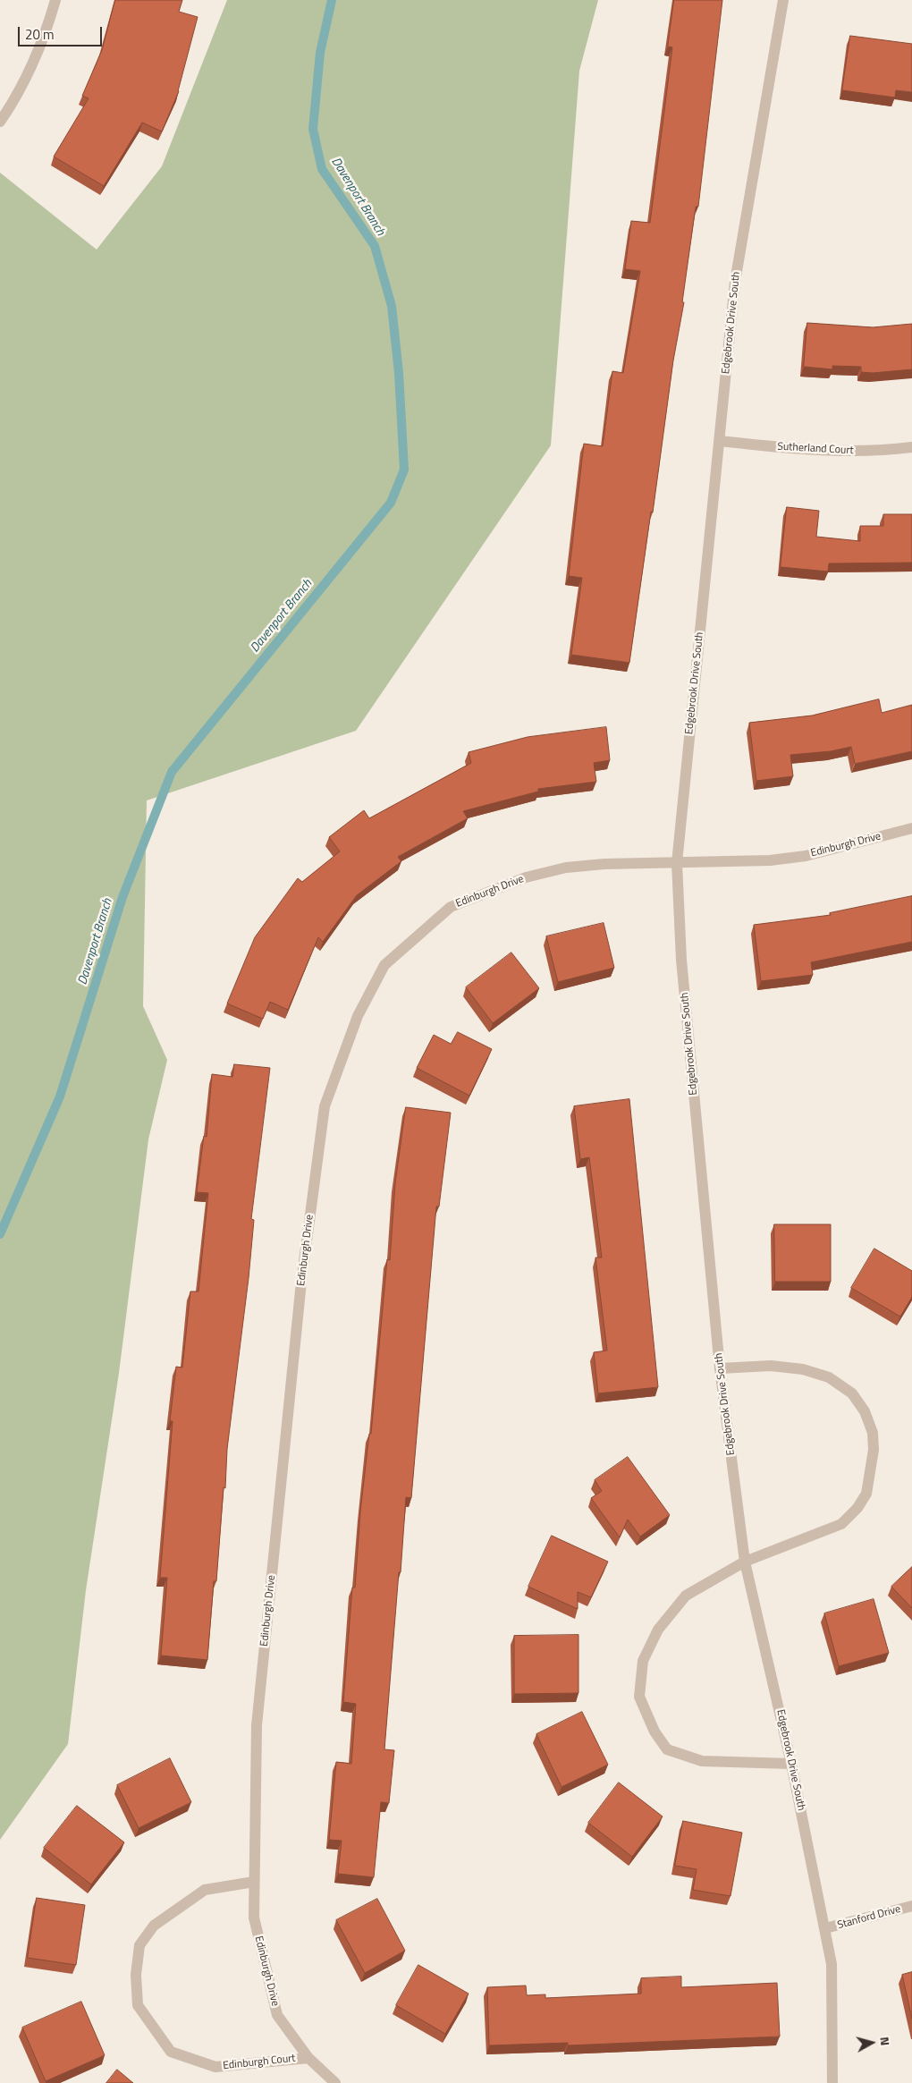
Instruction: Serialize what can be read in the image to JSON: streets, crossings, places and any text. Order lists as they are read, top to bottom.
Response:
{
  "streets": {
    "street": [
      "Edgebrook Drive South",
      "Sutherland Court",
      "Edinburgh Drive",
      "Stanford Drive",
      "Edinburgh Court"
    ]
  },
  "crossings": [
    ["Edgebrook Drive South", "Sutherland Court"],
    ["Edgebrook Drive South", "Edinburgh Drive"],
    ["Edgebrook Drive South", "Stanford Drive"],
    ["Edinburgh Drive", "Edinburgh Court"]
  ],
  "water": ["Davenport Branch"],
  "scale_bar": "20 m",
  "north": "right"
}
